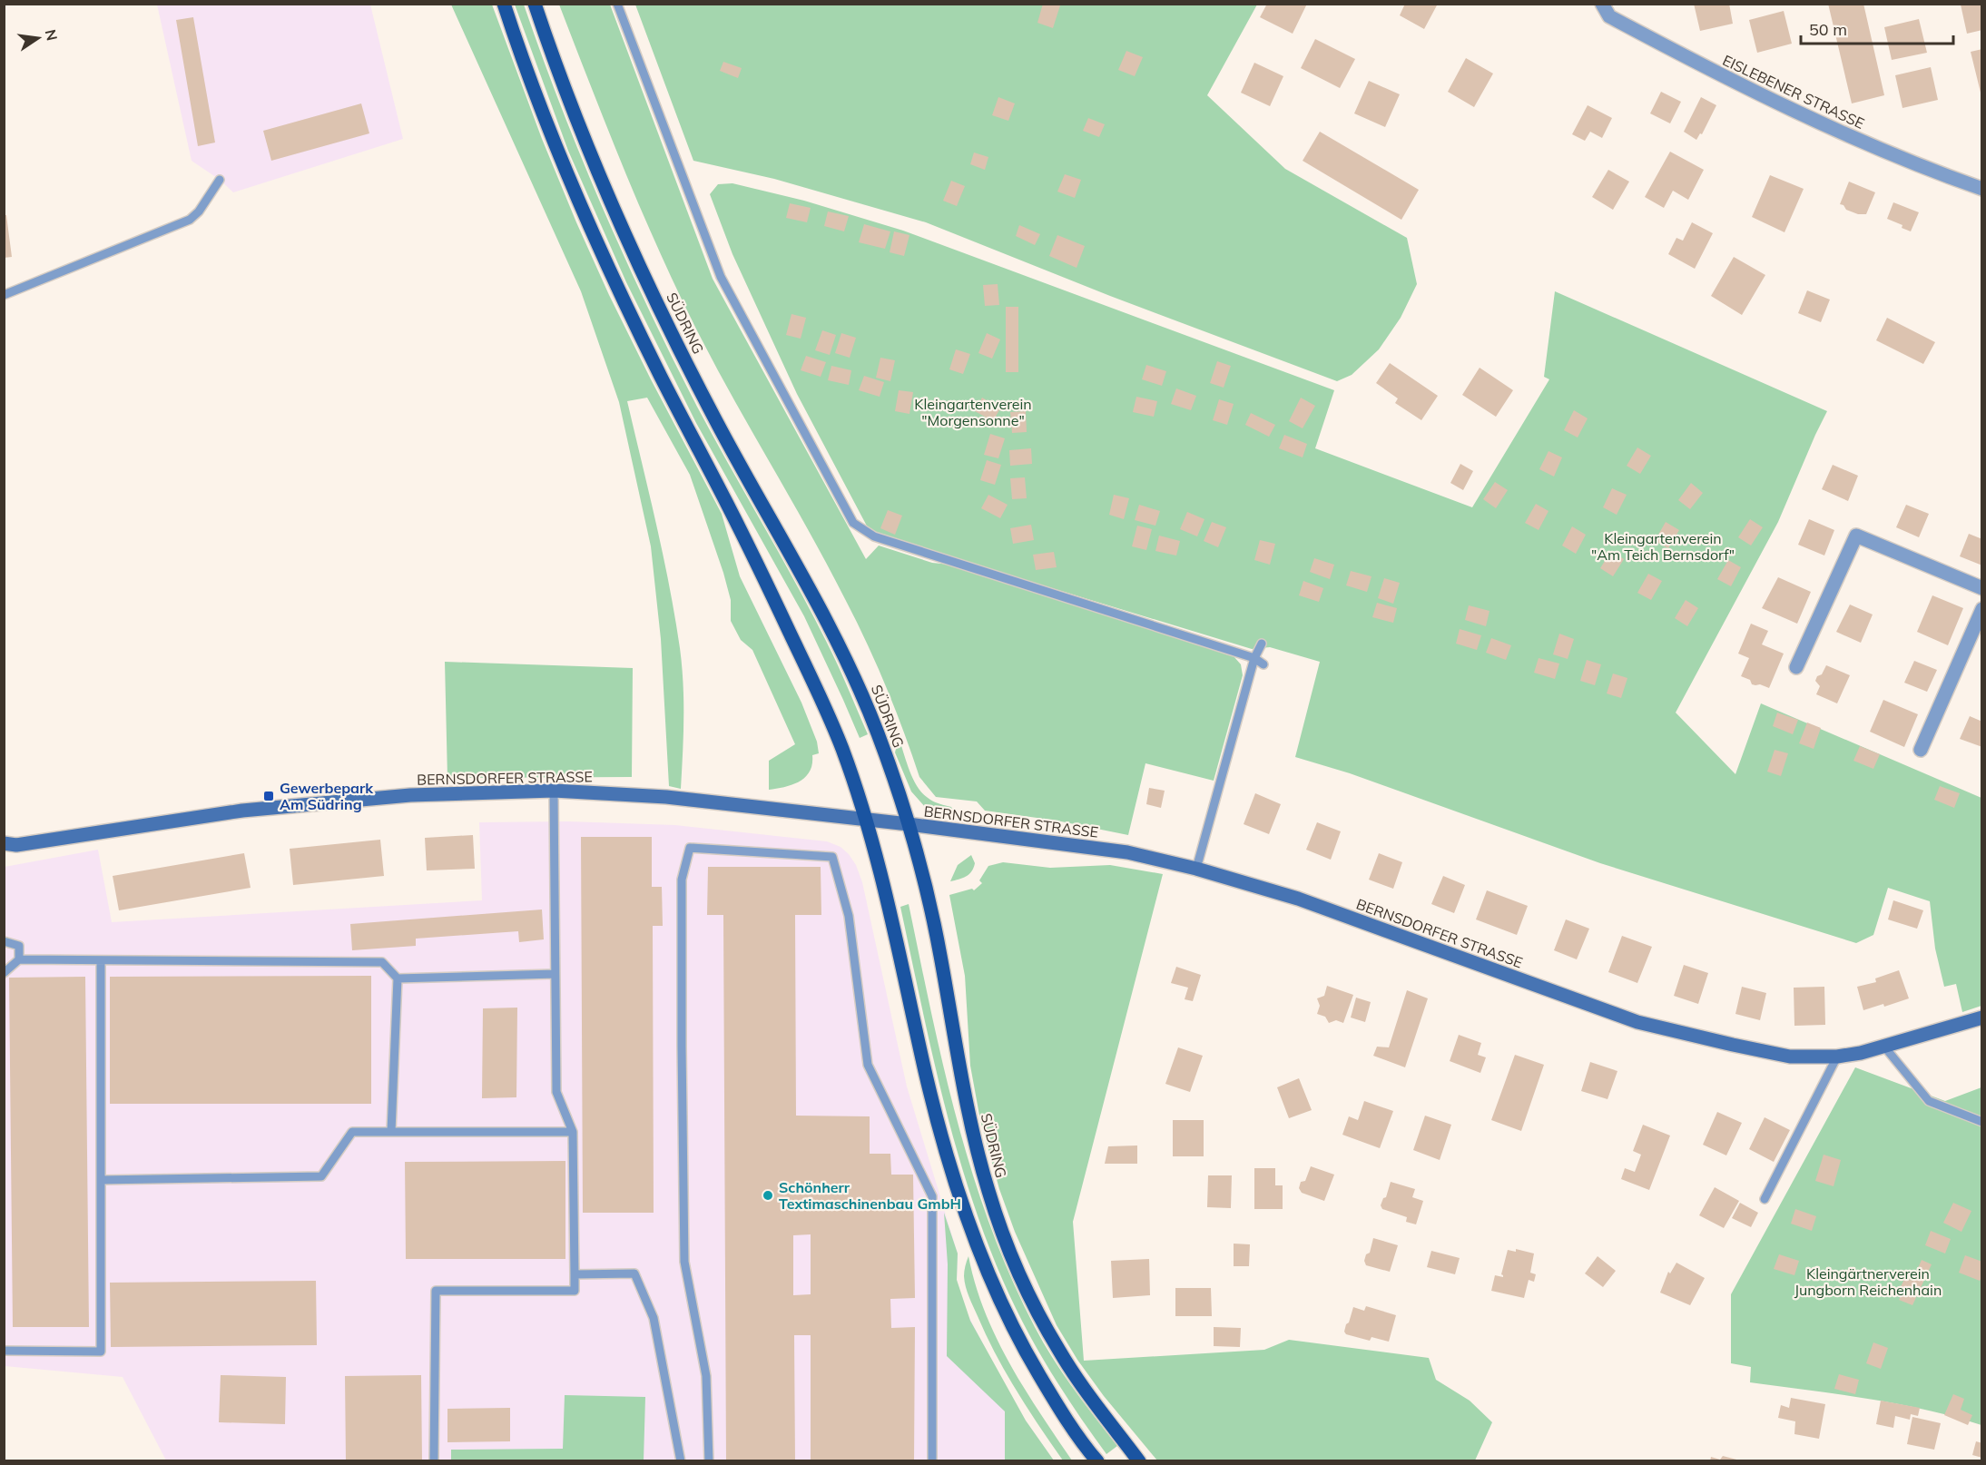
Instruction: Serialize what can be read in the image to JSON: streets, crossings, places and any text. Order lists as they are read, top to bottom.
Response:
{
  "streets": {
    "main road": ["SÜDRING"],
    "street": ["EISLEBENER STRASSE", "BERNSDORFER STRASSE"]
  },
  "crossings": [
    ["SÜDRING", "BERNSDORFER STRASSE"]
  ],
  "parks": ["Kleingartenverein \"Morgensonne\"", "Kleingartenverein \"Am Teich Bernsdorf\"", "Kleingärtnerverein Jungborn Reichenhain"],
  "places": {
    "transit": ["Gewerbepark Am Südring"],
    "other": ["Schönherr Textimaschinenbau GmbH"]
  },
  "scale_bar": "50 m",
  "north": "right"
}
